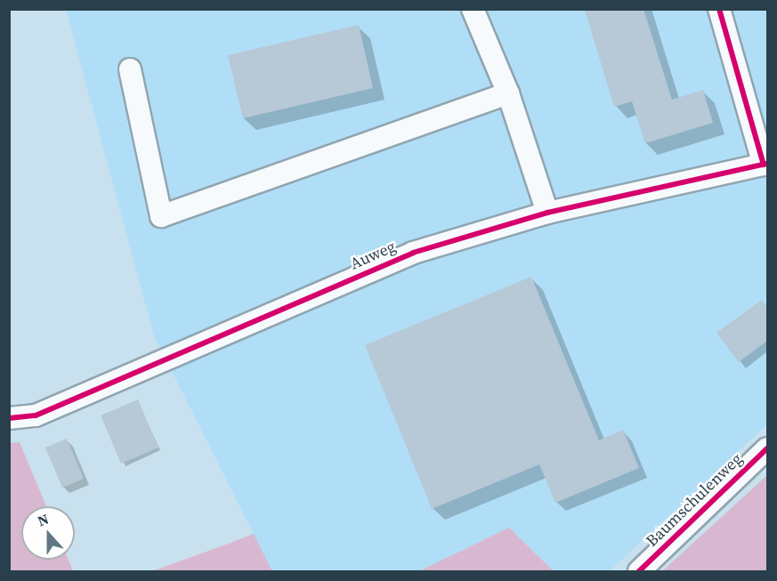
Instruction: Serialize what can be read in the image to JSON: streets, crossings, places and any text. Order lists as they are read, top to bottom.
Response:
{
  "streets": {
    "street": ["Auweg", "Baumschulenweg"]
  },
  "north": "top"
}
